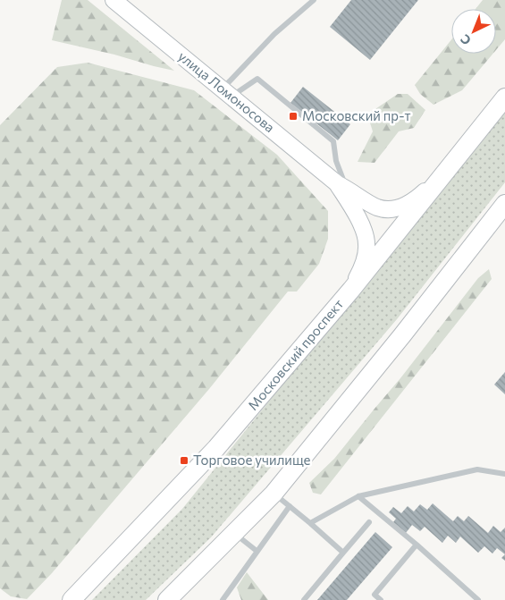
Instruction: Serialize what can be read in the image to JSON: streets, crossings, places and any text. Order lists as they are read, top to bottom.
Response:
{
  "streets": {
    "main road": ["улица Ломоносова", "Московский проспект"]
  },
  "crossings": [
    ["улица Ломоносова", "Московский проспект"]
  ],
  "places": {
    "transit": ["Московский пр-т", "Торговое училище"]
  },
  "north": "bottom left"
}
